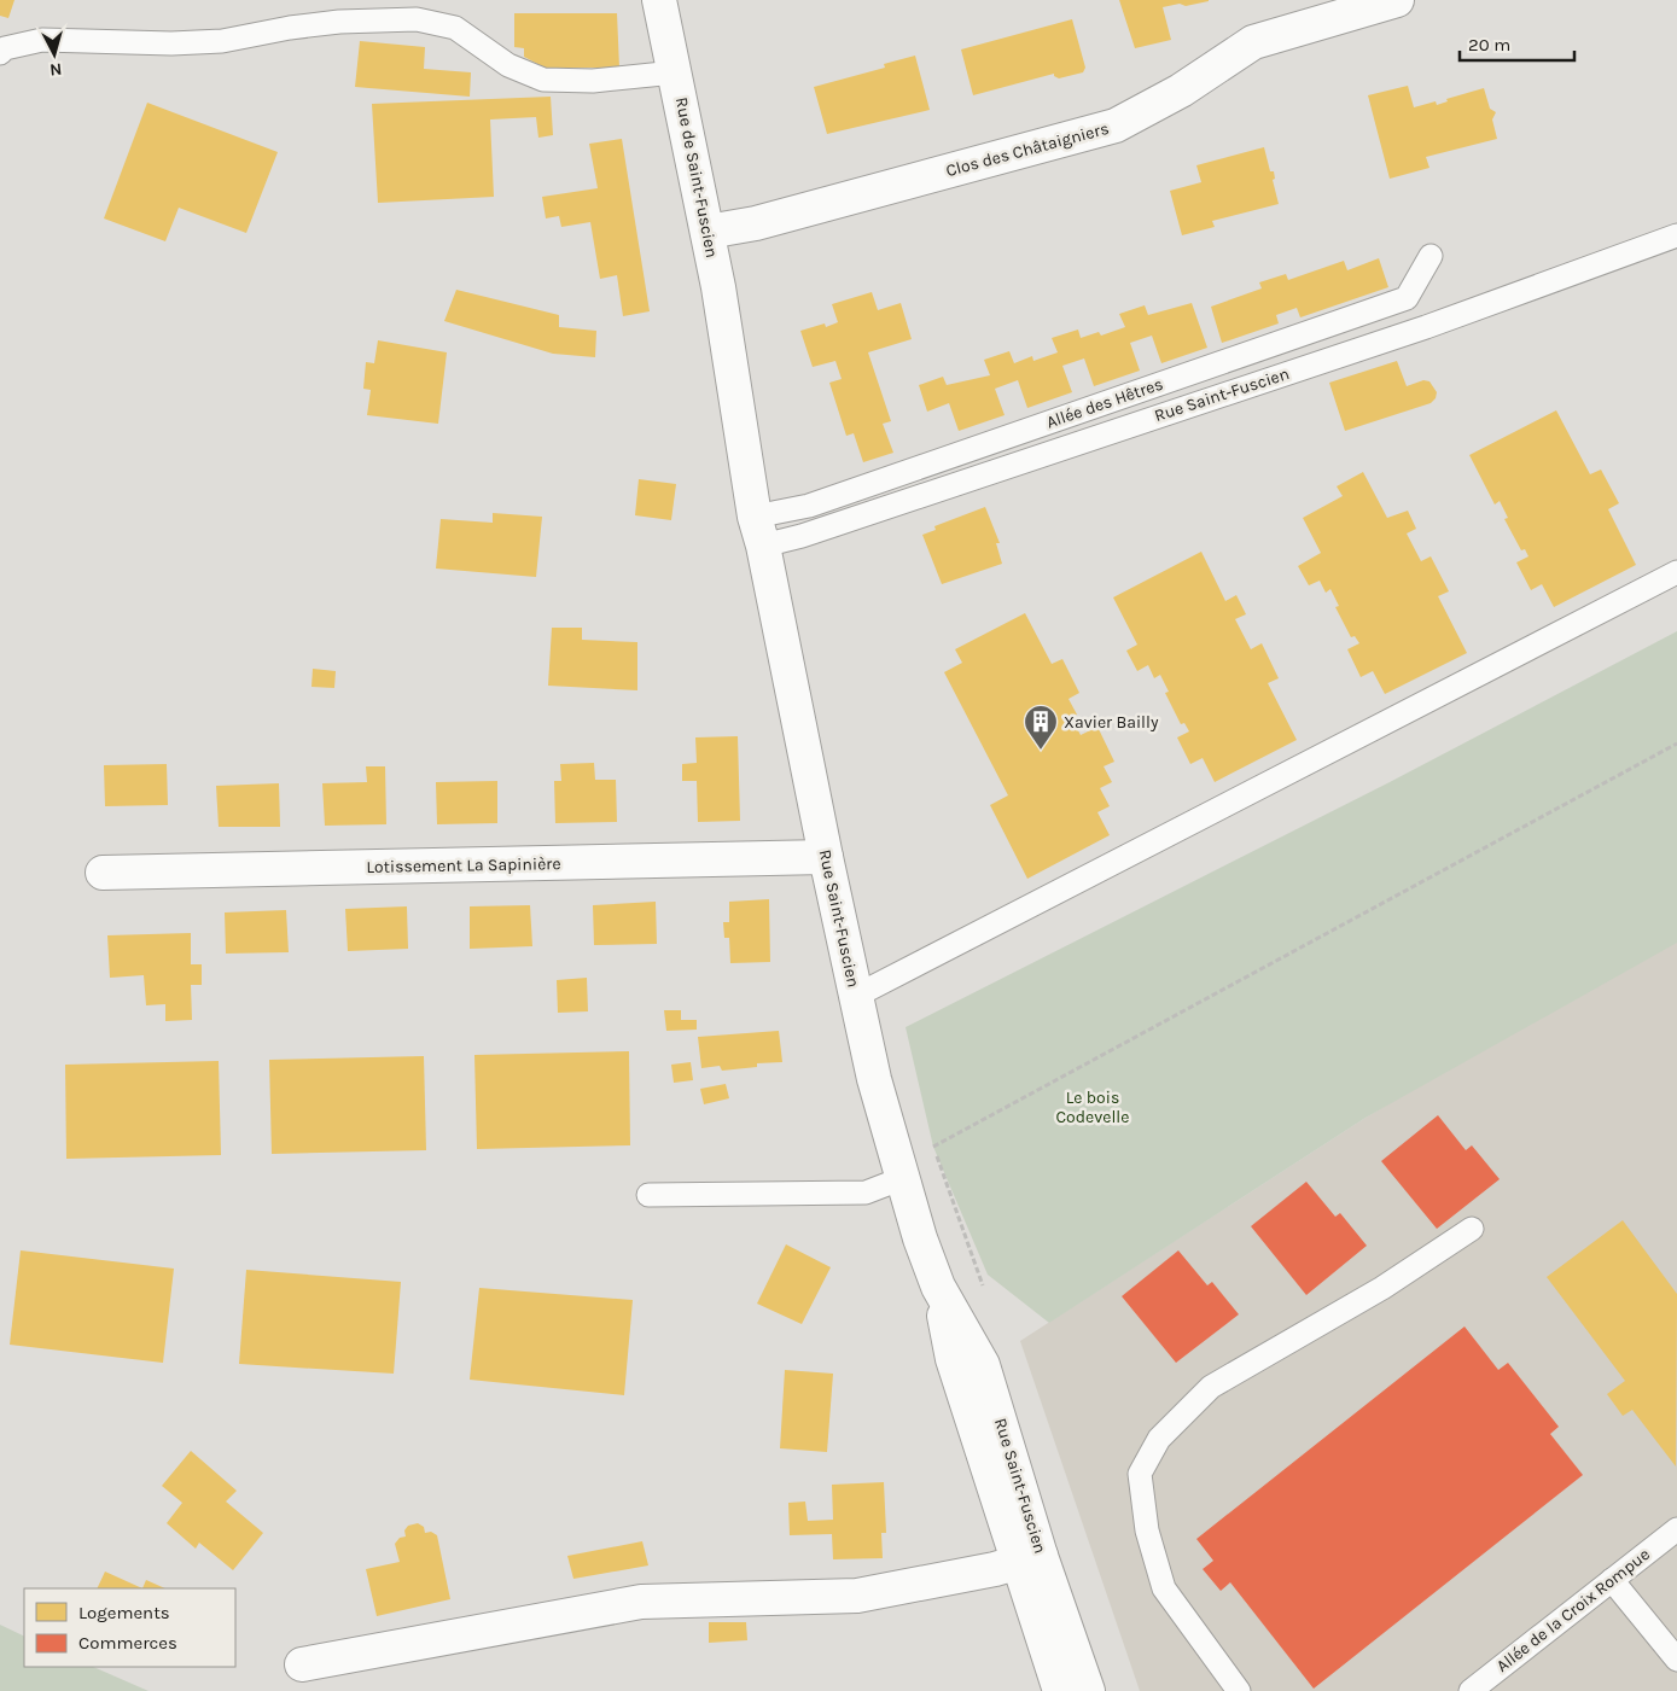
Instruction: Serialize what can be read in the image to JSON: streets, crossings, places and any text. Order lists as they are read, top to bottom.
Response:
{
  "streets": {
    "street": [
      "Clos des Châtaigniers",
      "Rue de Saint-Fuscien",
      "Rue Saint-Fuscien",
      "Lotissement La Sapinière"
    ],
    "lane": ["Allée des Hêtres", "Allée de la Croix Rompue"]
  },
  "crossings": [
    ["Clos des Châtaigniers", "Rue de Saint-Fuscien"],
    ["Rue de Saint-Fuscien", "Rue Saint-Fuscien"],
    ["Rue Saint-Fuscien", "Allée des Hêtres"],
    ["Rue Saint-Fuscien", "Lotissement La Sapinière"]
  ],
  "parks": ["Le bois Codevelle"],
  "places": {
    "building": ["Xavier Bailly"]
  },
  "legend": ["Logements", "Commerces"],
  "scale_bar": "20 m",
  "north": "bottom"
}
